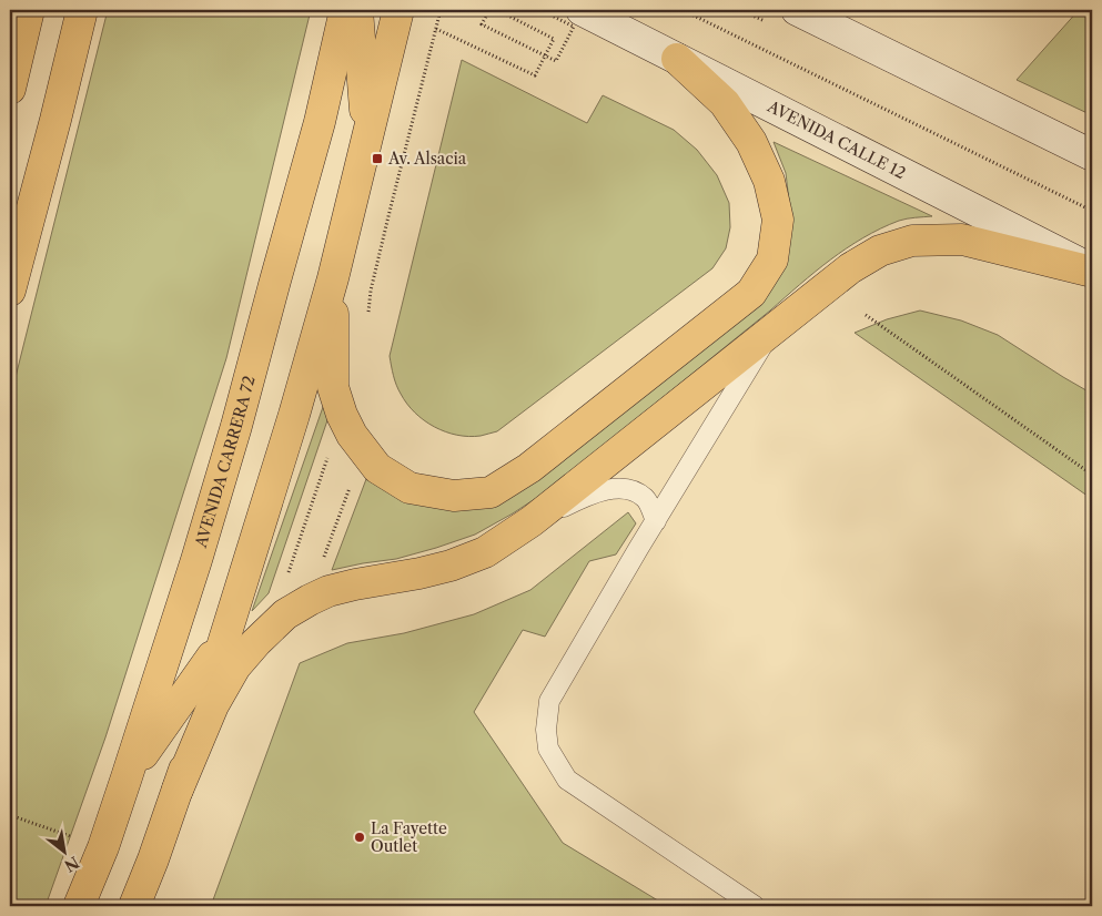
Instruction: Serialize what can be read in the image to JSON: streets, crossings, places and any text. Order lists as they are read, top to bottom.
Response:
{
  "streets": {
    "highway": ["AVENIDA CARRERA 72"],
    "main road": ["AVENIDA CALLE 12"]
  },
  "places": {
    "transit": ["Av. Alsacia"],
    "other": ["La Fayette Outlet"]
  },
  "north": "bottom right"
}
